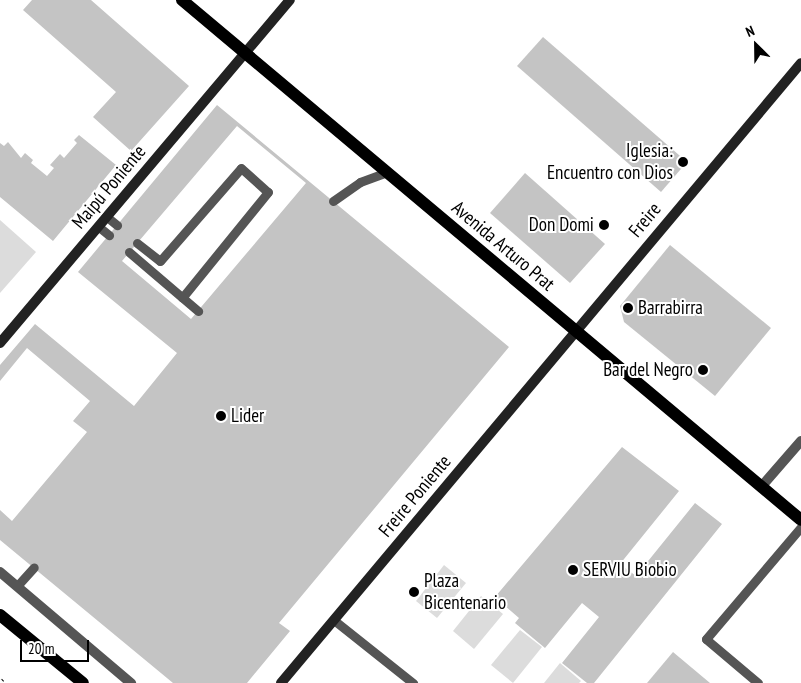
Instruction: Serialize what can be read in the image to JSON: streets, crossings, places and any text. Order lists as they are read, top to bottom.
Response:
{
  "streets": {
    "main road": [
      "Maipú Poniente",
      "Freire",
      "Avenida Arturo Prat",
      "Freire Poniente"
    ]
  },
  "crossings": [
    ["Maipú Poniente", "Avenida Arturo Prat"],
    ["Freire", "Avenida Arturo Prat"],
    ["Freire", "Freire Poniente"],
    ["Avenida Arturo Prat", "Freire Poniente"]
  ],
  "places": [
    "Iglesia: Encuentro con Dios",
    "Don Domi",
    "Barrabirra",
    "Bar del Negro",
    "Lider",
    "SERVIU Biobio",
    "Plaza Bicentenario"
  ],
  "scale_bar": "20 m",
  "north": "top left"
}
